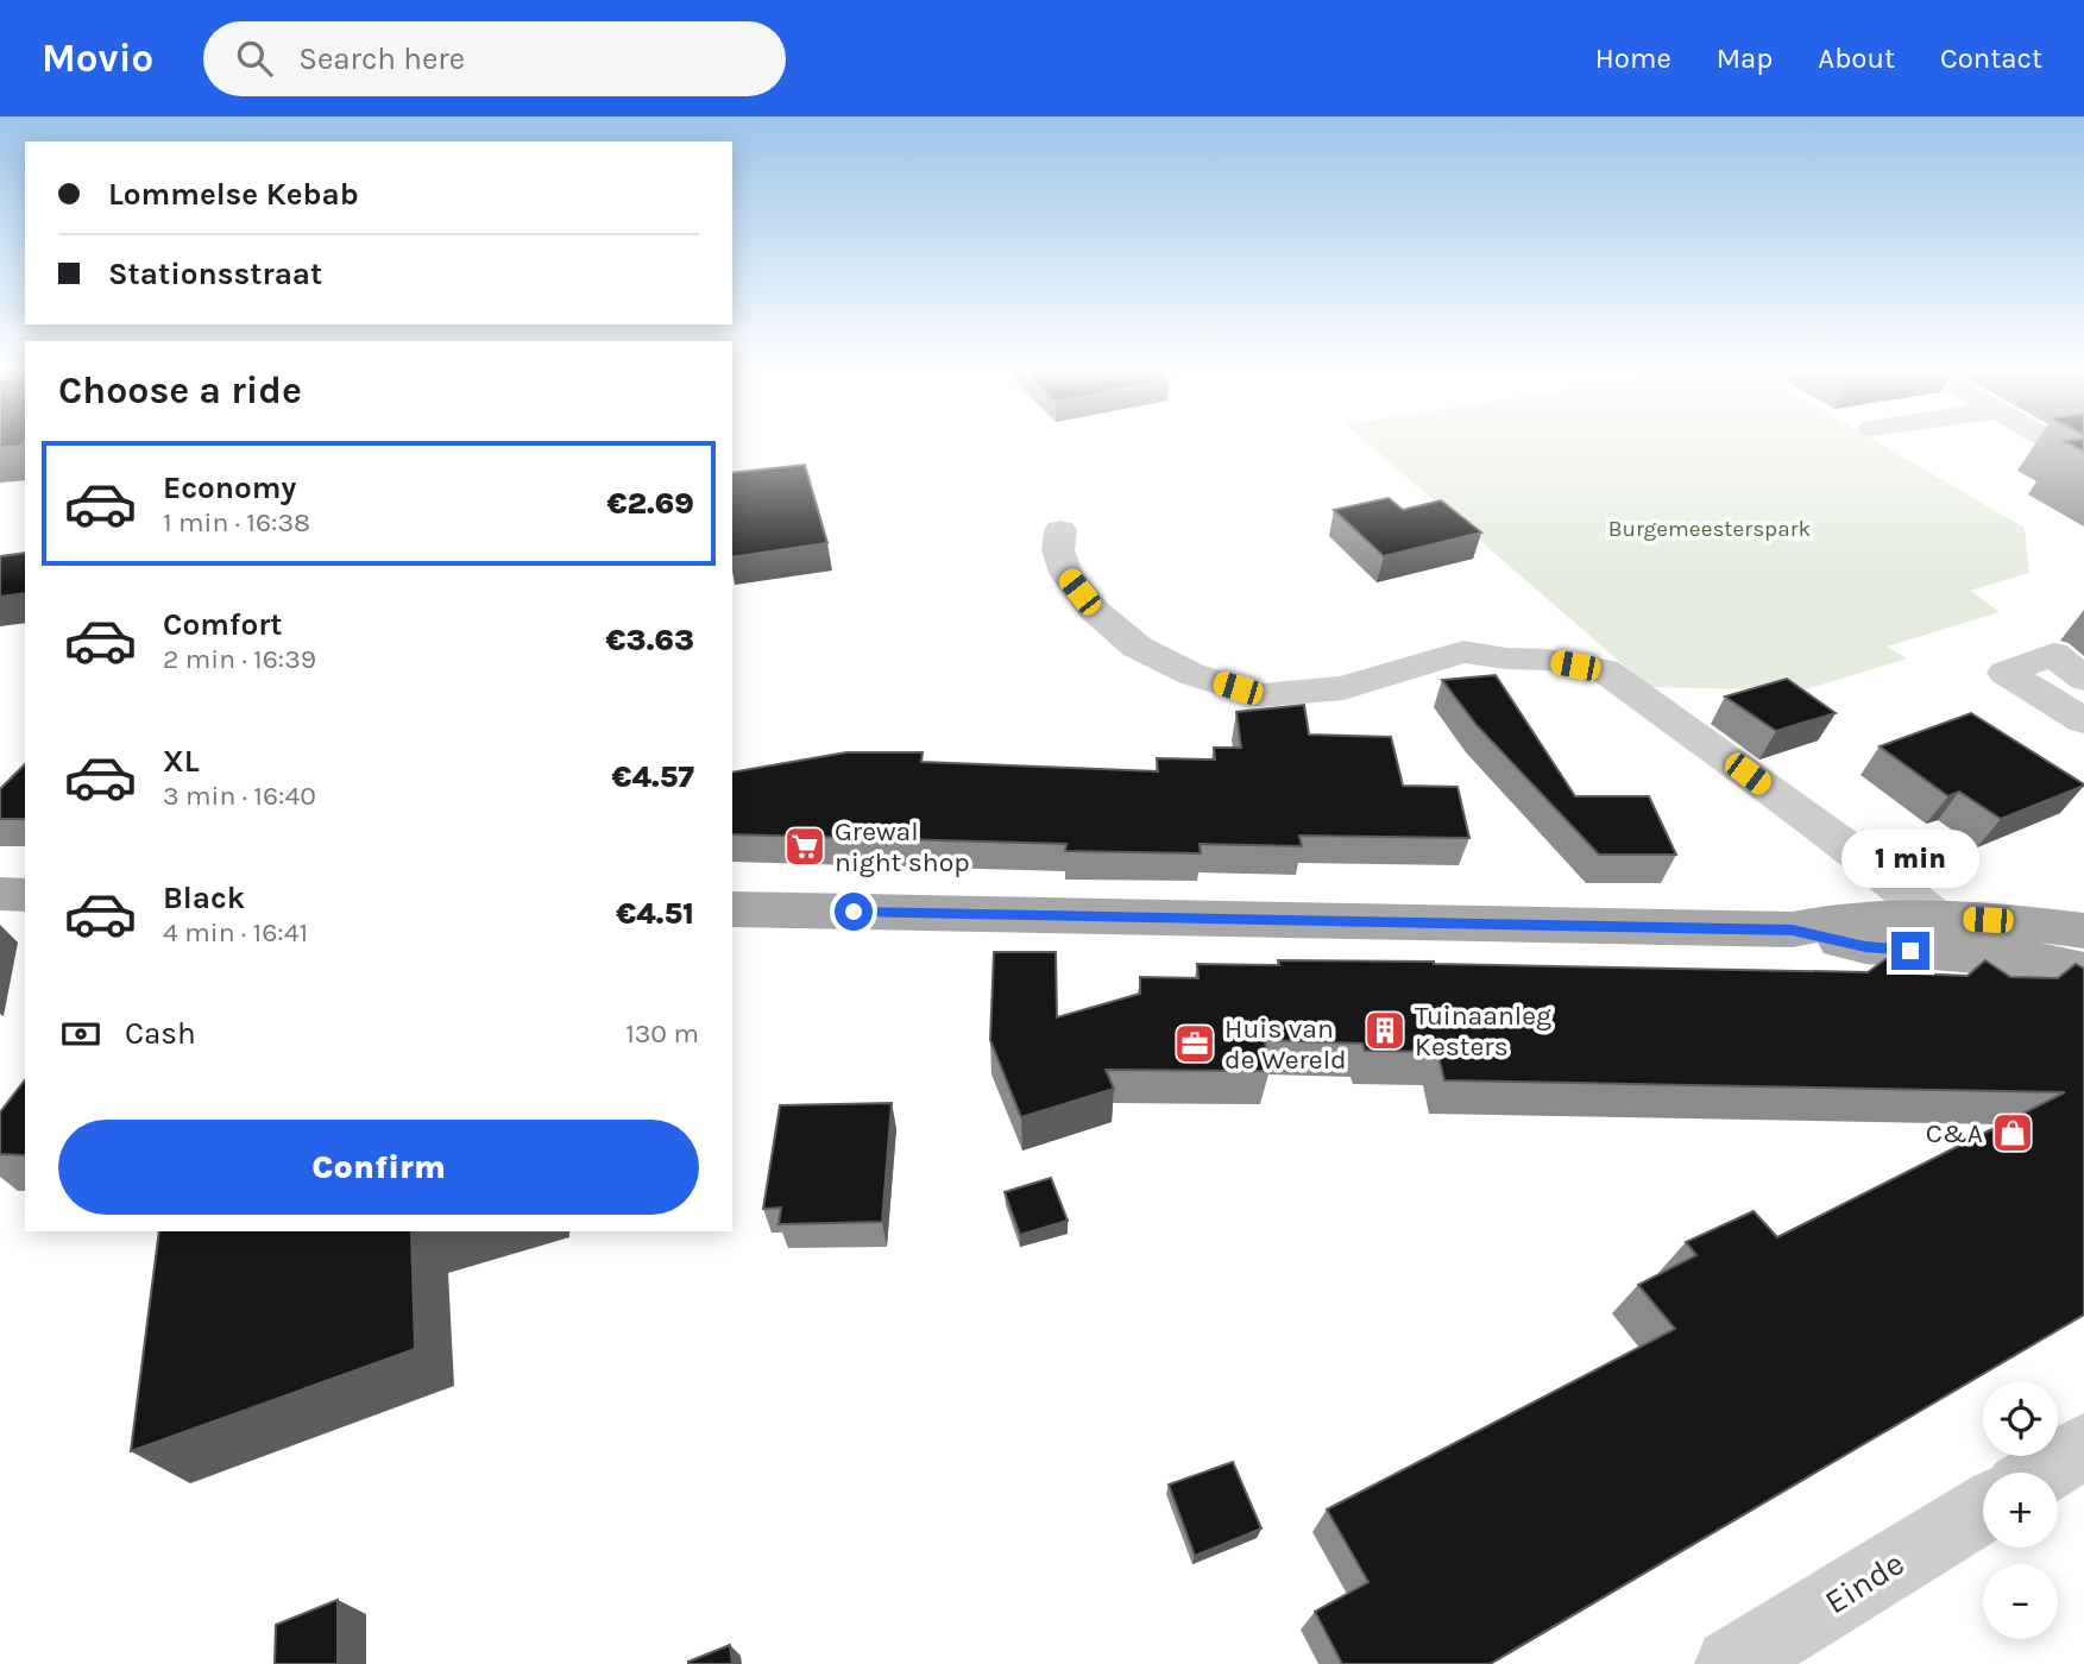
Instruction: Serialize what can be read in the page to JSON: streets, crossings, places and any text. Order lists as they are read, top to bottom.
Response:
{
  "streets": {
    "street": ["Einde"]
  },
  "parks": ["Burgemeesterspark"],
  "places": {
    "supermarket": ["Grewal night shop"],
    "building": ["Tuinaanleg Kesters"],
    "office": ["Huis van de Wereld"],
    "shop": ["C&A"]
  },
  "page": {
    "header": "Movio",
    "search": "Search here",
    "nav": [
      "Home",
      "Map",
      "About",
      "Contact"
    ],
    "banner": ["Lommelse Kebab", "Stationsstraat"],
    "heading": "Choose a ride",
    "list": [
      {
        "name": "Economy",
        "note": "1 min · 16:38",
        "value": "€2.69"
      },
      {
        "name": "Comfort",
        "note": "2 min · 16:39",
        "value": "€3.63"
      },
      {
        "name": "XL",
        "note": "3 min · 16:40",
        "value": "€4.57"
      },
      {
        "name": "Black",
        "note": "4 min · 16:41",
        "value": "€4.51"
      }
    ],
    "bubble": "1 min",
    "pay": ["Cash", "130 m"],
    "buttons": "Confirm",
    "map_buttons": ["+", "−"]
  }
}
